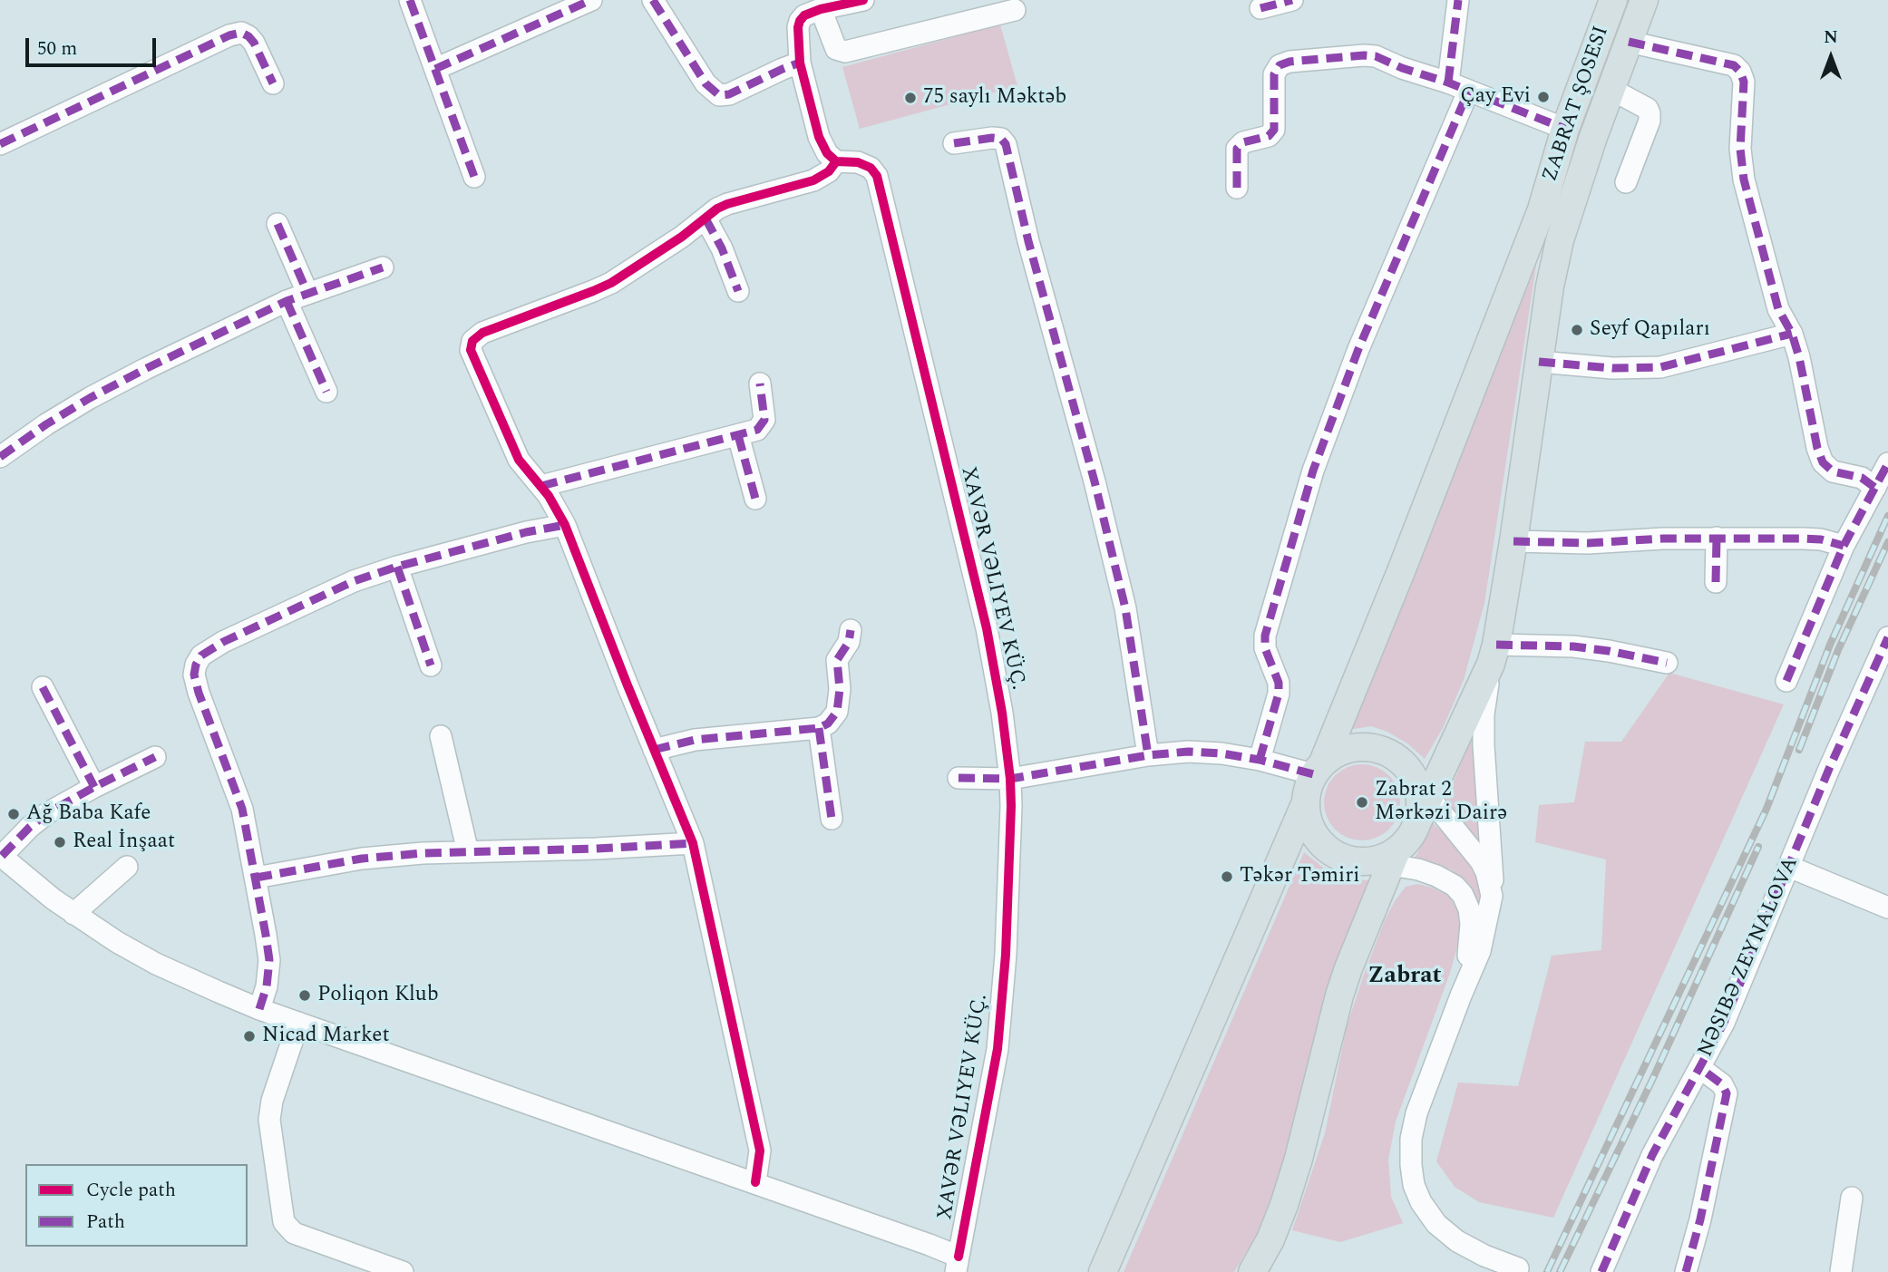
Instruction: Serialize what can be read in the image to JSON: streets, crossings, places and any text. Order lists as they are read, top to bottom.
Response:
{
  "streets": {
    "main road": ["ZABRAT ŞOSESI"],
    "street": ["XAVƏR VƏLIYEV KÜÇ.", "NƏSIBƏ ZEYNALOVA"]
  },
  "districts": ["Zabrat"],
  "places": [
    "Çay Evi",
    "75 saylı Məktəb",
    "Seyf Qapıları",
    "Zabrat 2 Mərkəzi Dairə",
    "Ağ Baba Kafe",
    "Real İnşaat",
    "Təkər Təmiri",
    "Poliqon Klub",
    "Nicad Market"
  ],
  "legend": ["Cycle path", "Path"],
  "scale_bar": "50 m",
  "north": "top"
}
